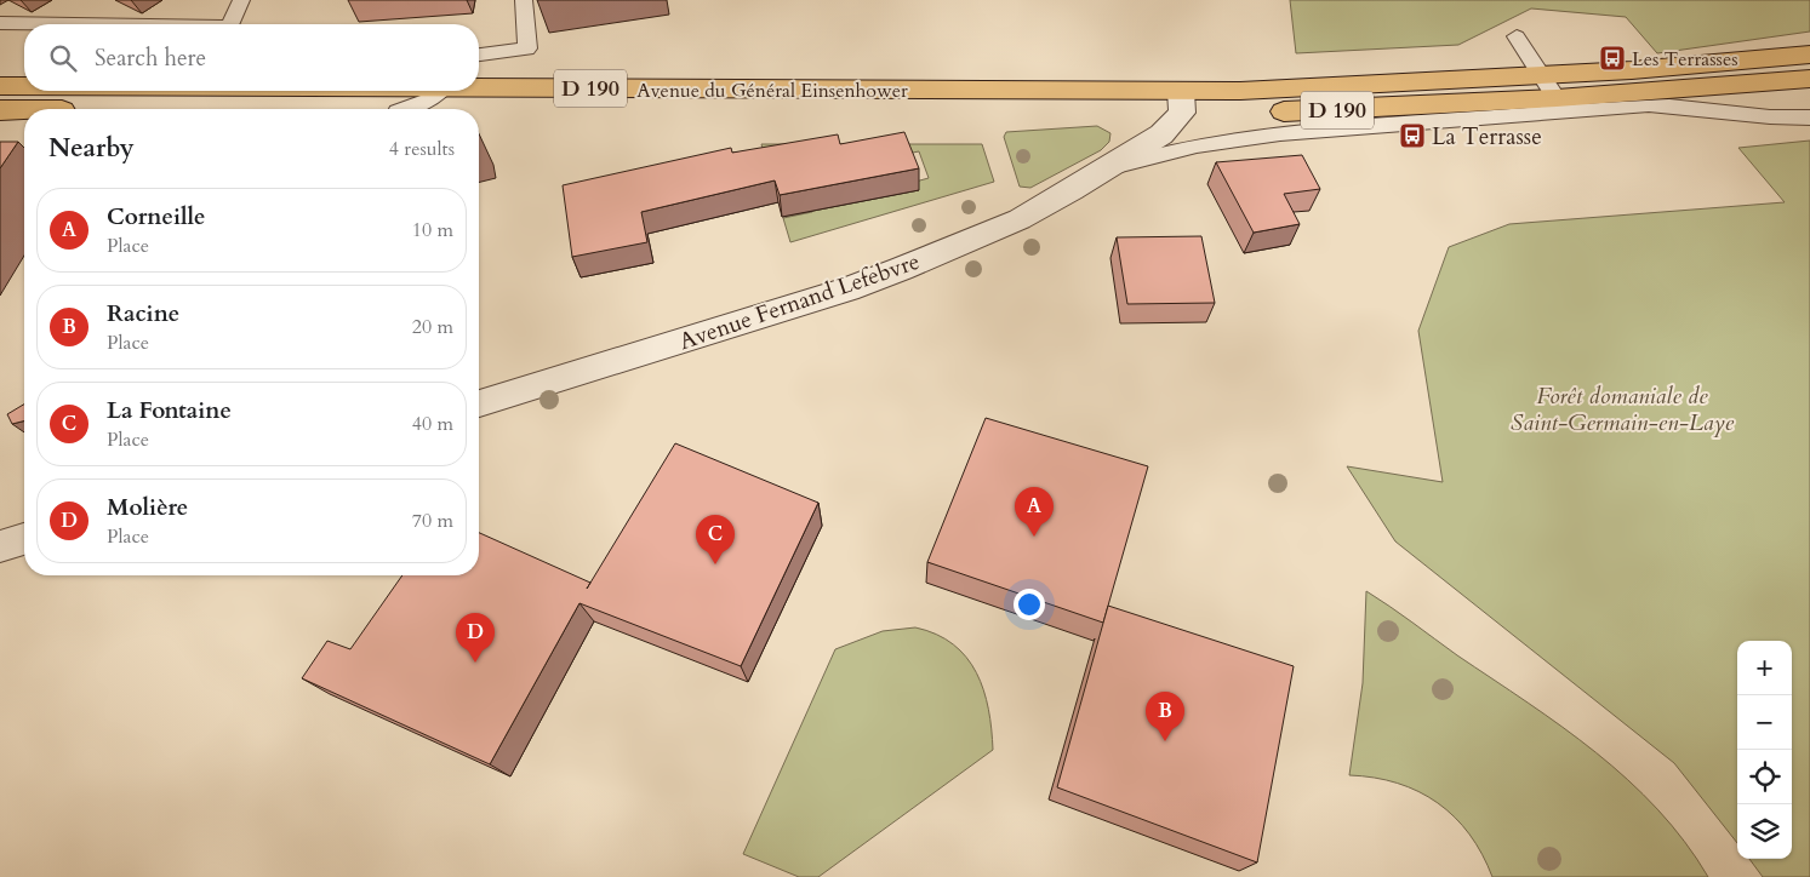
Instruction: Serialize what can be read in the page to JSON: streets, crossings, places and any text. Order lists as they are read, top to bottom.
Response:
{
  "streets": {
    "main road": ["D 190", "Avenue du Général Einsenhower"],
    "street": ["Avenue Fernand Lefebvre"]
  },
  "crossings": [
    ["D 190", "Avenue du Général Einsenhower"],
    ["D 190", "Avenue Fernand Lefebvre"],
    ["Avenue du Général Einsenhower", "Avenue Fernand Lefebvre"]
  ],
  "parks": ["Forêt domaniale de Saint-Germain-en-Laye"],
  "places": {
    "bus stop": ["Les Terrasses", "La Terrasse"]
  },
  "page": {
    "search": "Search here",
    "heading": ["Nearby", "4 results"],
    "list": [
      {
        "mark": "A",
        "name": "Corneille",
        "note": "Place",
        "value": "10 m"
      },
      {
        "mark": "B",
        "name": "Racine",
        "note": "Place",
        "value": "20 m"
      },
      {
        "mark": "C",
        "name": "La Fontaine",
        "note": "Place",
        "value": "40 m"
      },
      {
        "mark": "D",
        "name": "Molière",
        "note": "Place",
        "value": "70 m"
      }
    ],
    "pins": [
      "A",
      "C",
      "D",
      "B"
    ],
    "map_buttons": ["+", "−"]
  }
}
